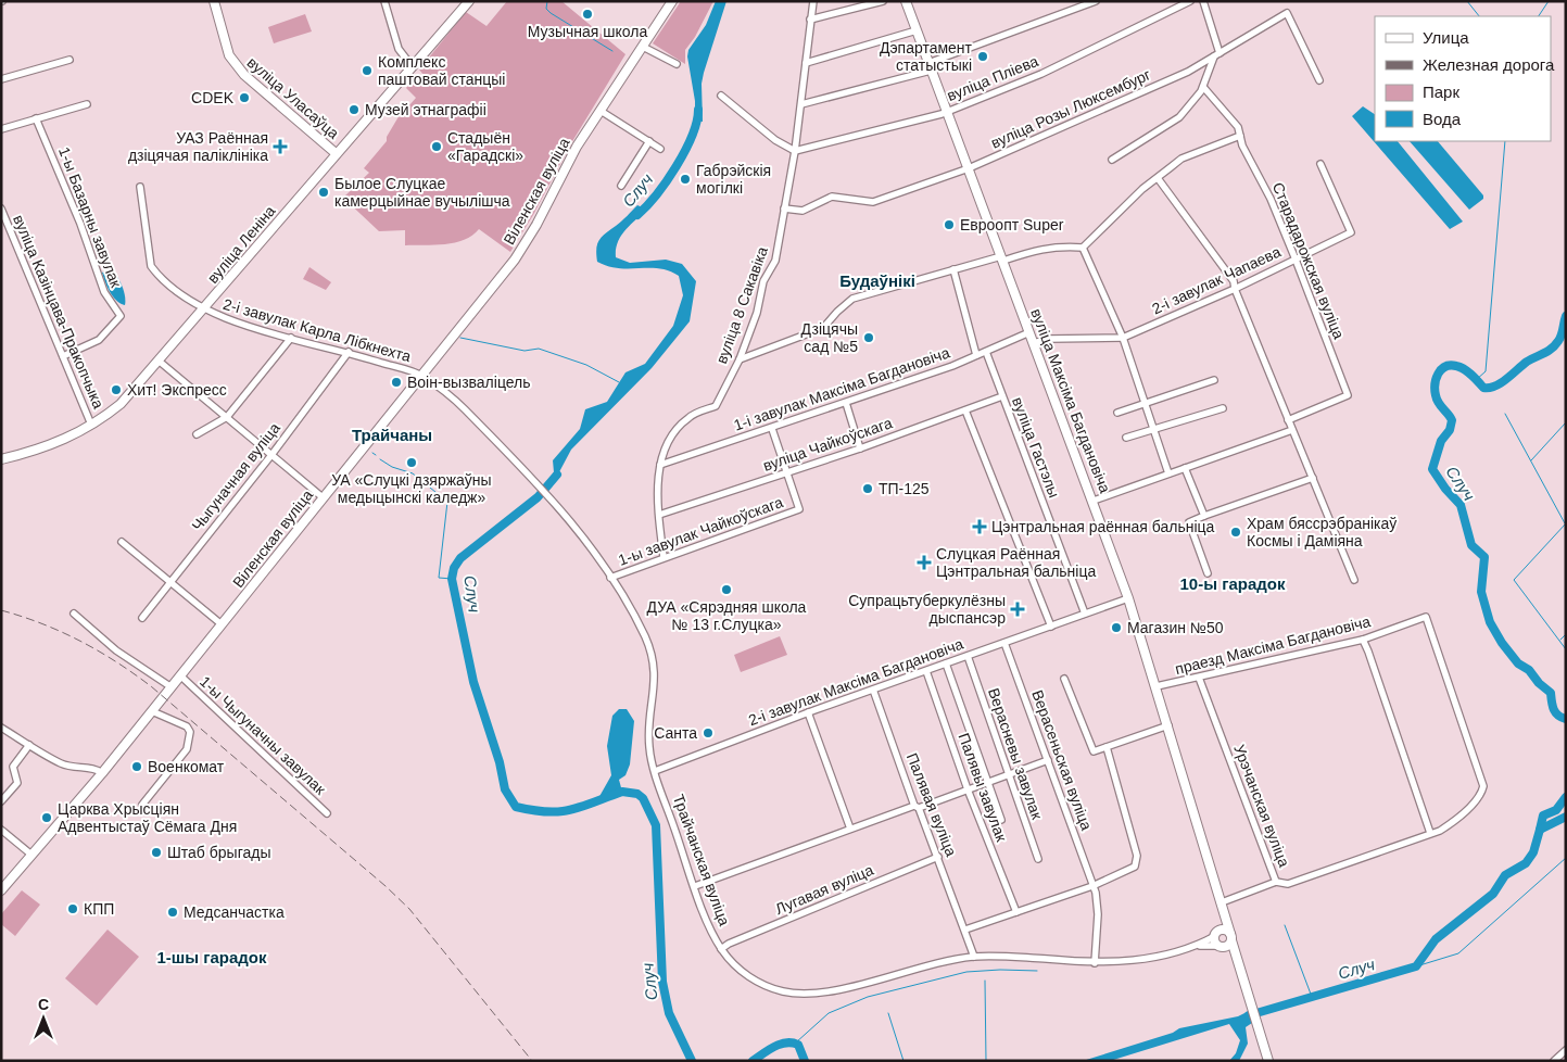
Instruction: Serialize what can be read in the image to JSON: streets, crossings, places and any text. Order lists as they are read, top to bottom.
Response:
{
  "streets": {
    "main road": [
      "вуліца Уласаўца",
      "Віленская вуліца",
      "вуліца Леніна",
      "вуліца Максіма Багдановіча"
    ],
    "street": [
      "вуліца Пліева",
      "вуліца Розы Люксембург",
      "1-ы Базарны завулак",
      "Старадарожская вуліца",
      "2-і завулак Чапаева",
      "вуліца 8 Сакавіка",
      "вуліца Казінцава-Пракопчыка",
      "2-і завулак Карла Лібкнехта",
      "1-і завулак Максіма Багдановіча",
      "вуліца Чайкоўскага",
      "вуліца Гастэлы",
      "Чыгуначная вуліца",
      "1-ы завулак Чайкоўскага",
      "праезд Максіма Багдановіча",
      "2-і завулак Максіма Багдановіча",
      "1-ы Чыгуначны завулак",
      "Верасневы завулак",
      "Верасеньская вуліца",
      "Палявы завулак",
      "Палявая вуліца",
      "Урэчанская вуліца",
      "Трайчанская вуліца",
      "Лугавая вуліца"
    ]
  },
  "crossings": [
    ["вуліца Пліева", "вуліца 8 Сакавіка"],
    ["вуліца Пліева", "вуліца Максіма Багдановіча"],
    ["вуліца Уласаўца", "вуліца Леніна"],
    ["вуліца Розы Люксембург", "вуліца 8 Сакавіка"],
    ["вуліца Розы Люксембург", "вуліца Максіма Багдановіча"],
    ["Віленская вуліца", "2-і завулак Карла Лібкнехта"],
    ["Віленская вуліца", "1-ы Чыгуначны завулак"],
    ["1-ы Базарны завулак", "вуліца Казінцава-Пракопчыка"],
    ["вуліца Леніна", "вуліца Казінцава-Пракопчыка"],
    ["вуліца Леніна", "2-і завулак Карла Лібкнехта"],
    ["Старадарожская вуліца", "2-і завулак Чапаева"],
    ["2-і завулак Чапаева", "вуліца Максіма Багдановіча"],
    ["вуліца 8 Сакавіка", "1-і завулак Максіма Багдановіча"],
    ["вуліца 8 Сакавіка", "вуліца Чайкоўскага"],
    ["вуліца 8 Сакавіка", "1-ы завулак Чайкоўскага"],
    ["2-і завулак Карла Лібкнехта", "Чыгуначная вуліца"],
    ["2-і завулак Карла Лібкнехта", "Трайчанская вуліца"],
    ["1-і завулак Максіма Багдановіча", "вуліца Максіма Багдановіча"],
    ["1-і завулак Максіма Багдановіча", "вуліца Гастэлы"],
    ["вуліца Максіма Багдановіча", "праезд Максіма Багдановіча"],
    ["вуліца Максіма Багдановіча", "2-і завулак Максіма Багдановіча"],
    ["вуліца Максіма Багдановіча", "Трайчанская вуліца"],
    ["вуліца Чайкоўскага", "вуліца Гастэлы"],
    ["вуліца Чайкоўскага", "1-ы завулак Чайкоўскага"],
    ["вуліца Гастэлы", "2-і завулак Максіма Багдановіча"],
    ["1-ы завулак Чайкоўскага", "Трайчанская вуліца"],
    ["праезд Максіма Багдановіча", "Урэчанская вуліца"],
    ["2-і завулак Максіма Багдановіча", "Верасневы завулак"],
    ["2-і завулак Максіма Багдановіча", "Верасеньская вуліца"],
    ["2-і завулак Максіма Багдановіча", "Палявы завулак"],
    ["2-і завулак Максіма Багдановіча", "Палявая вуліца"],
    ["2-і завулак Максіма Багдановіча", "Трайчанская вуліца"],
    ["Верасеньская вуліца", "Трайчанская вуліца"],
    ["Палявая вуліца", "Трайчанская вуліца"],
    ["Палявая вуліца", "Лугавая вуліца"],
    ["Трайчанская вуліца", "Лугавая вуліца"]
  ],
  "districts": [
    "Будаўнікі",
    "Трайчаны",
    "10-ы гарадок",
    "1-шы гарадок"
  ],
  "water": ["Случ"],
  "places": {
    "other": [
      "Музычная школа",
      "Дэпартамент статыстыкі",
      "Комплекс паштовай станцыі",
      "CDEK",
      "Музей этнаграфіі",
      "Стадыён «Гарадскі»",
      "Габрэйскія могілкі",
      "Былое Слуцкае камерцыйнае вучылішча",
      "Евроопт Super",
      "Дзіцячы сад №5",
      "Воін-вызваліцель",
      "Хит! Экспресс",
      "УА «Слуцкі дзяржаўны медыцынскі каледж»",
      "ТП-125",
      "Храм бяссрэбранікаў Космы і Даміяна",
      "ДУА «Сярэдняя школа № 13 г.Слуцка»",
      "Магазин №50",
      "Санта",
      "Военкомат",
      "Царква Хрысціян Адвентыстаў Сёмага Дня",
      "Штаб брыгады",
      "КПП",
      "Медсанчастка"
    ],
    "health": [
      "УАЗ Раённая дзіцячая паліклініка",
      "Цэнтральная раённая бальніца",
      "Слуцкая Раённая Цэнтральная бальніца",
      "Супрацьтуберкулёзны дыспансэр"
    ]
  },
  "legend": [
    "Улица",
    "Железная дорога",
    "Парк",
    "Вода"
  ],
  "north": "top"
}
